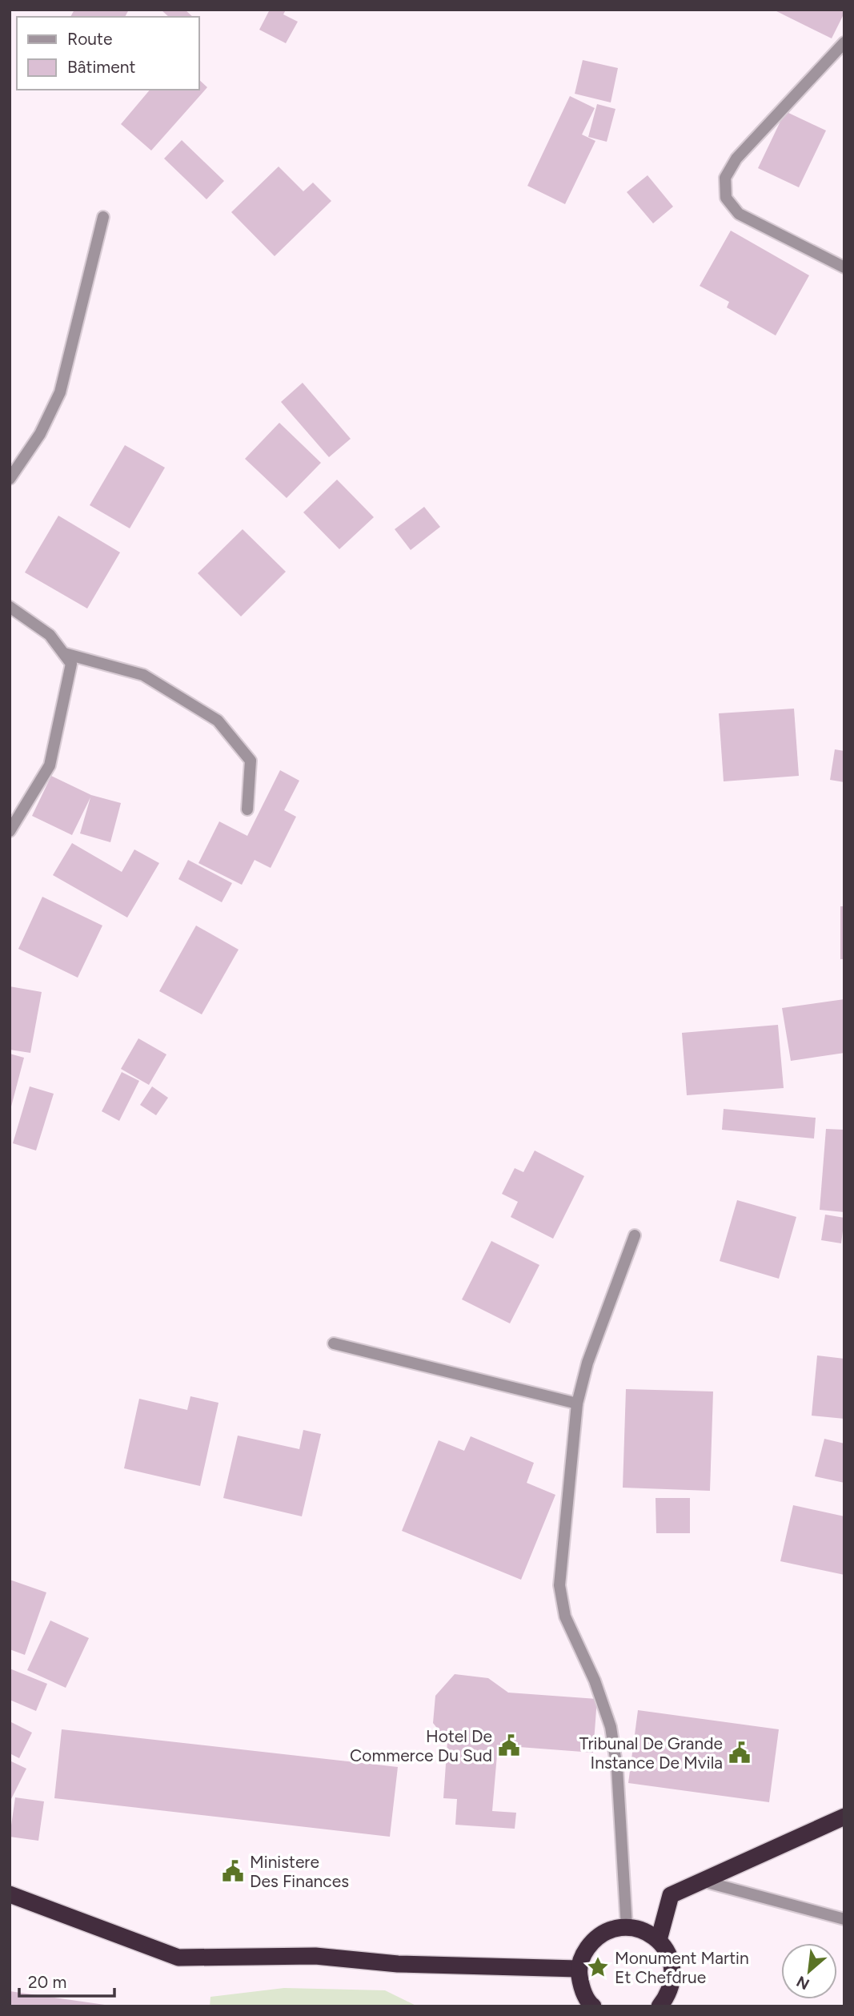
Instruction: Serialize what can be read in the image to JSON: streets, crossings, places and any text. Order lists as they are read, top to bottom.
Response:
{
  "places": {
    "public building": ["Hotel De Commerce Du Sud", "Tribunal De Grande Instance De Mvila", "Ministere Des Finances"],
    "place": ["Monument Martin Et Chefdrue"]
  },
  "legend": ["Route", "Bâtiment"],
  "scale_bar": "20 m",
  "north": "bottom left"
}
